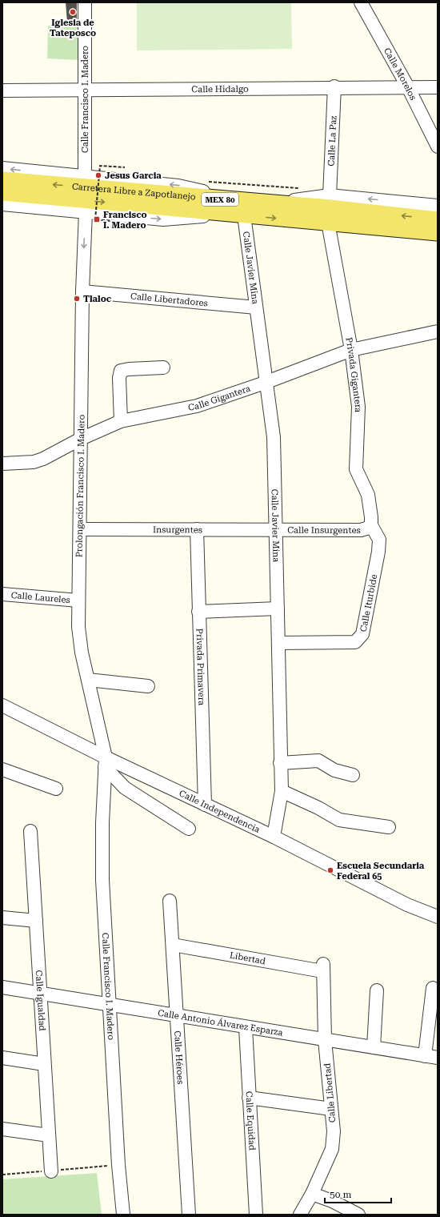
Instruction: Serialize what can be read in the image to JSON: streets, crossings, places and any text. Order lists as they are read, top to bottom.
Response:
{
  "streets": {
    "main road": ["Carretera Libre a Zapotlanejo", "MEX 80"],
    "street": [
      "Calle Morelos",
      "Calle Hidalgo",
      "Calle Francisco I. Madero",
      "Calle La Paz",
      "Calle Javier Mina",
      "Calle Libertadores",
      "Privada Gigantera",
      "Calle Gigantera",
      "Prolongación Francisco I. Madero",
      "Insurgentes",
      "Calle Insurgentes",
      "Calle Laureles",
      "Calle Iturbide",
      "Privada Primavera",
      "Calle Independencia",
      "Libertad",
      "Calle Igualdad",
      "Calle Antonio Álvarez Esparza",
      "Calle Héroes",
      "Calle Libertad",
      "Calle Equidad"
    ]
  },
  "crossings": [
    ["Calle Morelos", "Calle Hidalgo"],
    ["Calle Hidalgo", "Calle Francisco I. Madero"],
    ["Calle Hidalgo", "Calle La Paz"],
    ["Calle Francisco I. Madero", "Prolongación Francisco I. Madero"],
    ["Calle Francisco I. Madero", "Calle Independencia"],
    ["Calle Francisco I. Madero", "Calle Antonio Álvarez Esparza"],
    ["Carretera Libre a Zapotlanejo", "Calle Javier Mina"],
    ["Carretera Libre a Zapotlanejo", "Privada Gigantera"],
    ["Calle Javier Mina", "Calle Libertadores"],
    ["Calle Javier Mina", "Calle Gigantera"],
    ["Calle Javier Mina", "Insurgentes"],
    ["Calle Javier Mina", "Calle Insurgentes"],
    ["Calle Javier Mina", "Calle Iturbide"],
    ["Calle Javier Mina", "Calle Independencia"],
    ["Calle Libertadores", "Prolongación Francisco I. Madero"],
    ["Privada Gigantera", "Calle Gigantera"],
    ["Privada Gigantera", "Calle Insurgentes"],
    ["Privada Gigantera", "Calle Iturbide"],
    ["Calle Gigantera", "Prolongación Francisco I. Madero"],
    ["Prolongación Francisco I. Madero", "Insurgentes"],
    ["Prolongación Francisco I. Madero", "Calle Laureles"],
    ["Prolongación Francisco I. Madero", "Calle Independencia"],
    ["Insurgentes", "Calle Insurgentes"],
    ["Insurgentes", "Privada Primavera"],
    ["Calle Insurgentes", "Calle Iturbide"],
    ["Privada Primavera", "Calle Independencia"],
    ["Libertad", "Calle Héroes"],
    ["Libertad", "Calle Libertad"],
    ["Calle Igualdad", "Calle Antonio Álvarez Esparza"],
    ["Calle Antonio Álvarez Esparza", "Calle Héroes"],
    ["Calle Antonio Álvarez Esparza", "Calle Libertad"],
    ["Calle Antonio Álvarez Esparza", "Calle Equidad"]
  ],
  "places": {
    "other": [
      "Iglesia de Tateposco",
      "Jesus Garcia",
      "Tlaloc",
      "Escuela Secundaria Federal 65"
    ],
    "transit": ["Francisco I. Madero"]
  },
  "scale_bar": "50 m"
}
